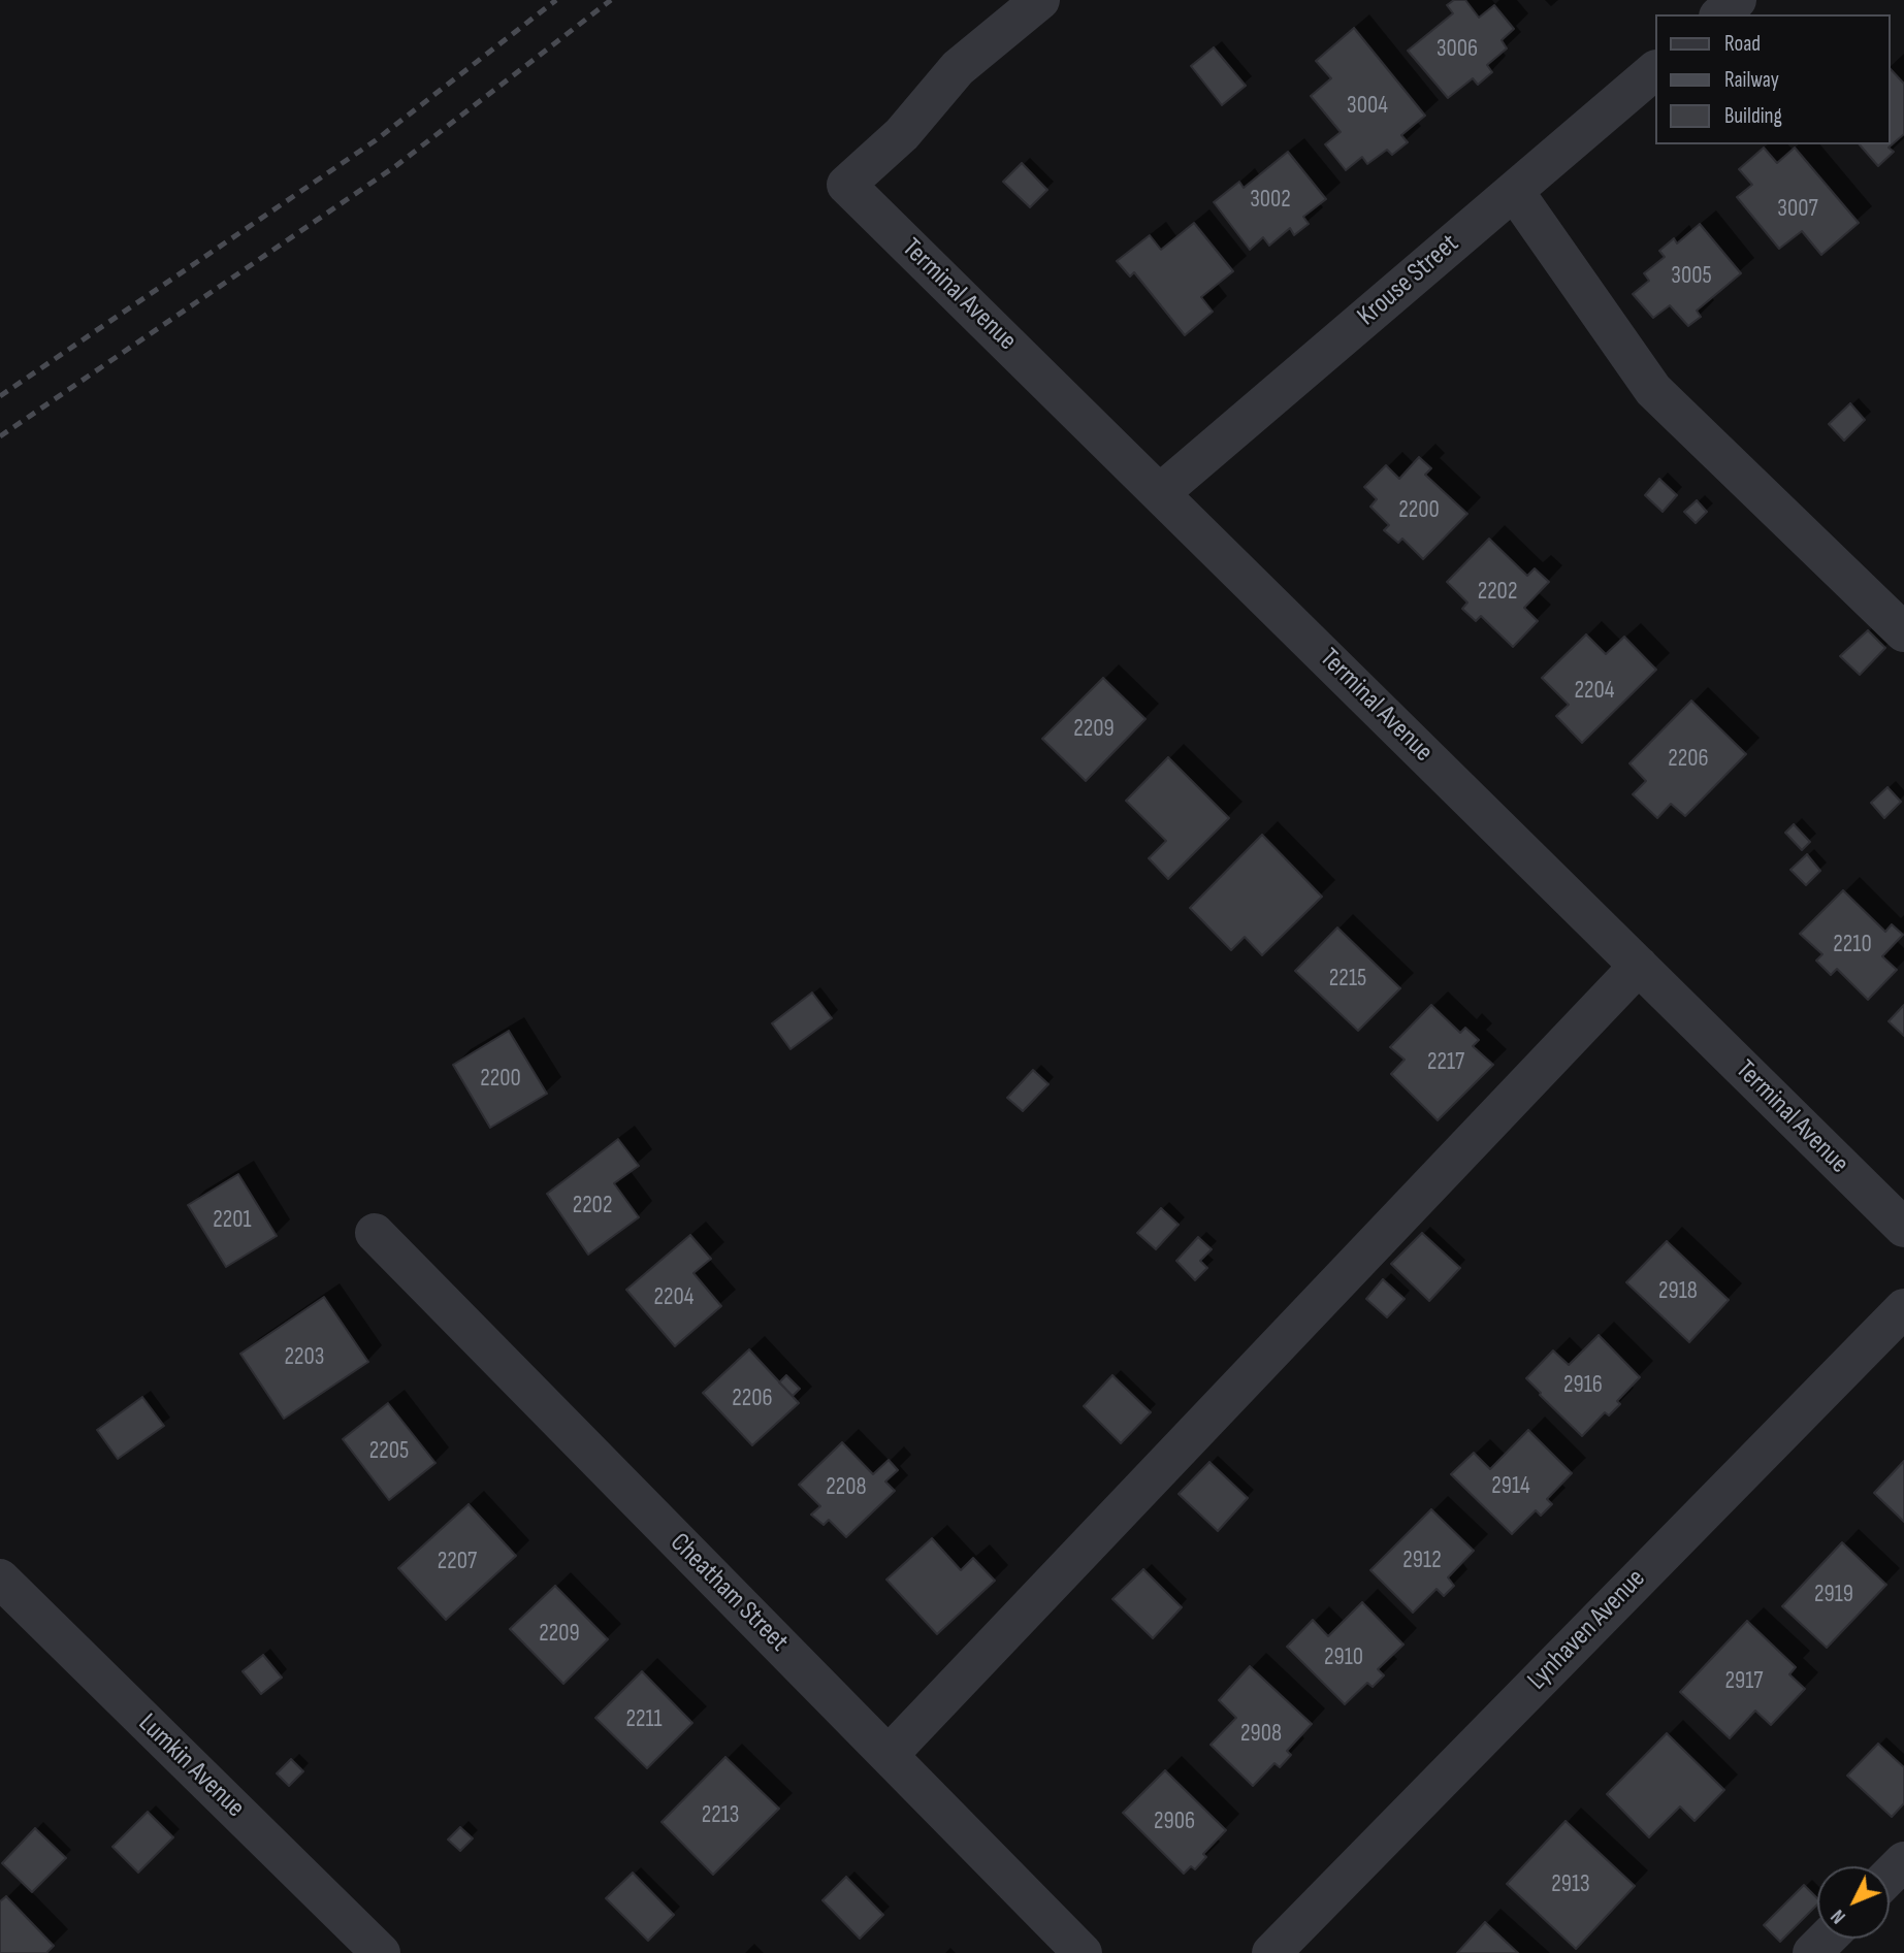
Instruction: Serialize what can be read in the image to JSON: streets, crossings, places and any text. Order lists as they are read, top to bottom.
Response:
{
  "streets": {
    "street": [
      "Krouse Street",
      "Terminal Avenue",
      "Cheatham Street",
      "Lynhaven Avenue",
      "Lumkin Avenue"
    ]
  },
  "crossings": [
    ["Krouse Street", "Terminal Avenue"]
  ],
  "house_numbers": [
    "3006",
    "3004",
    "3002",
    "3007",
    "3005",
    "2200",
    "2202",
    "2204",
    "2209",
    "2206",
    "2210",
    "2215",
    "2217",
    "2200",
    "2202",
    "2201",
    "2918",
    "2204",
    "2203",
    "2916",
    "2206",
    "2205",
    "2914",
    "2208",
    "2912",
    "2207",
    "2919",
    "2209",
    "2910",
    "2917",
    "2211",
    "2908",
    "2213",
    "2906",
    "2913"
  ],
  "legend": ["Road", "Railway", "Building"],
  "north": "bottom left"
}
